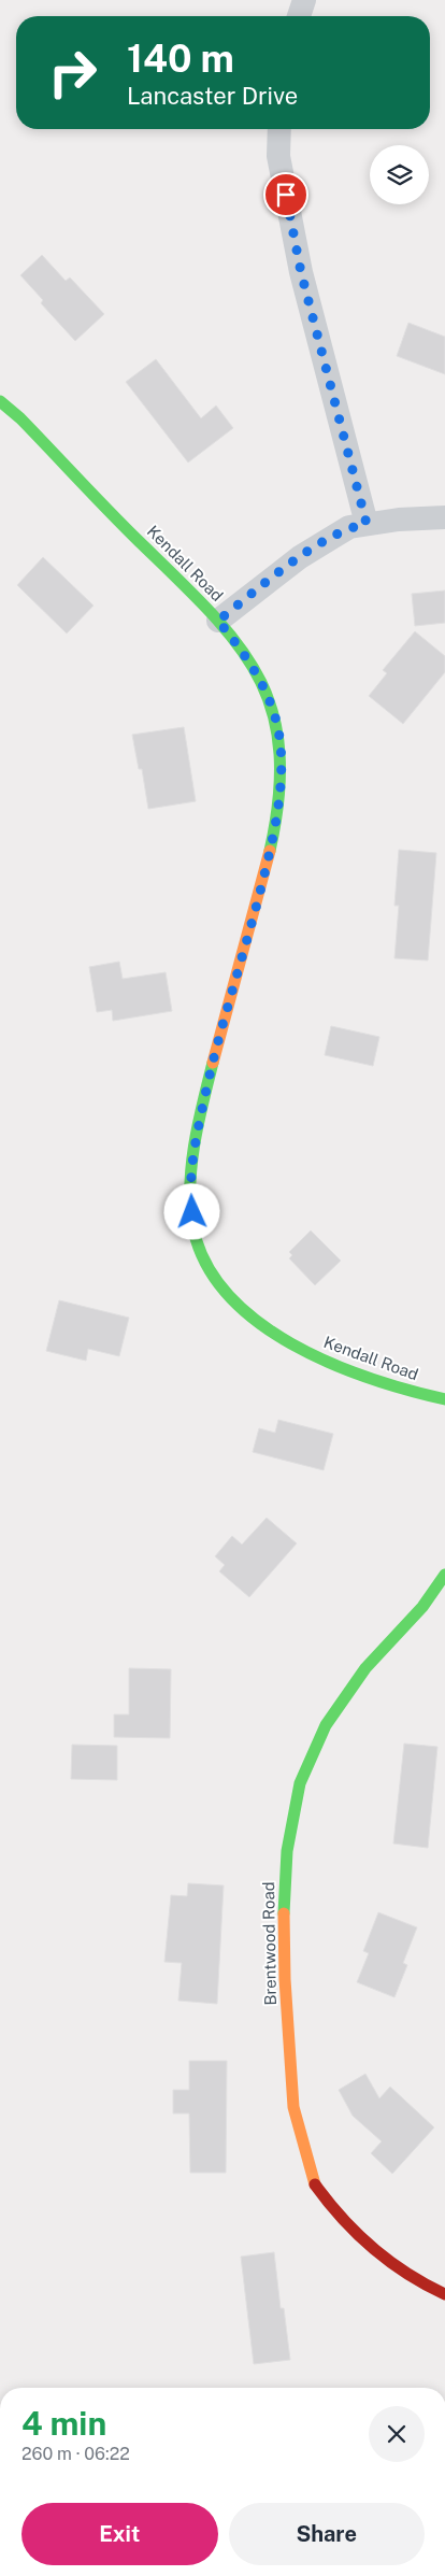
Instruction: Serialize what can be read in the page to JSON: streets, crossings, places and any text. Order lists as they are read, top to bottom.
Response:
{
  "streets": {
    "street": ["Kendall Road", "Brentwood Road"]
  },
  "page": {
    "turn": ["140 m", "Lancaster Drive"],
    "heading": ["4 min", "260 m · 06:22"],
    "buttons": ["Exit", "Share"]
  }
}
